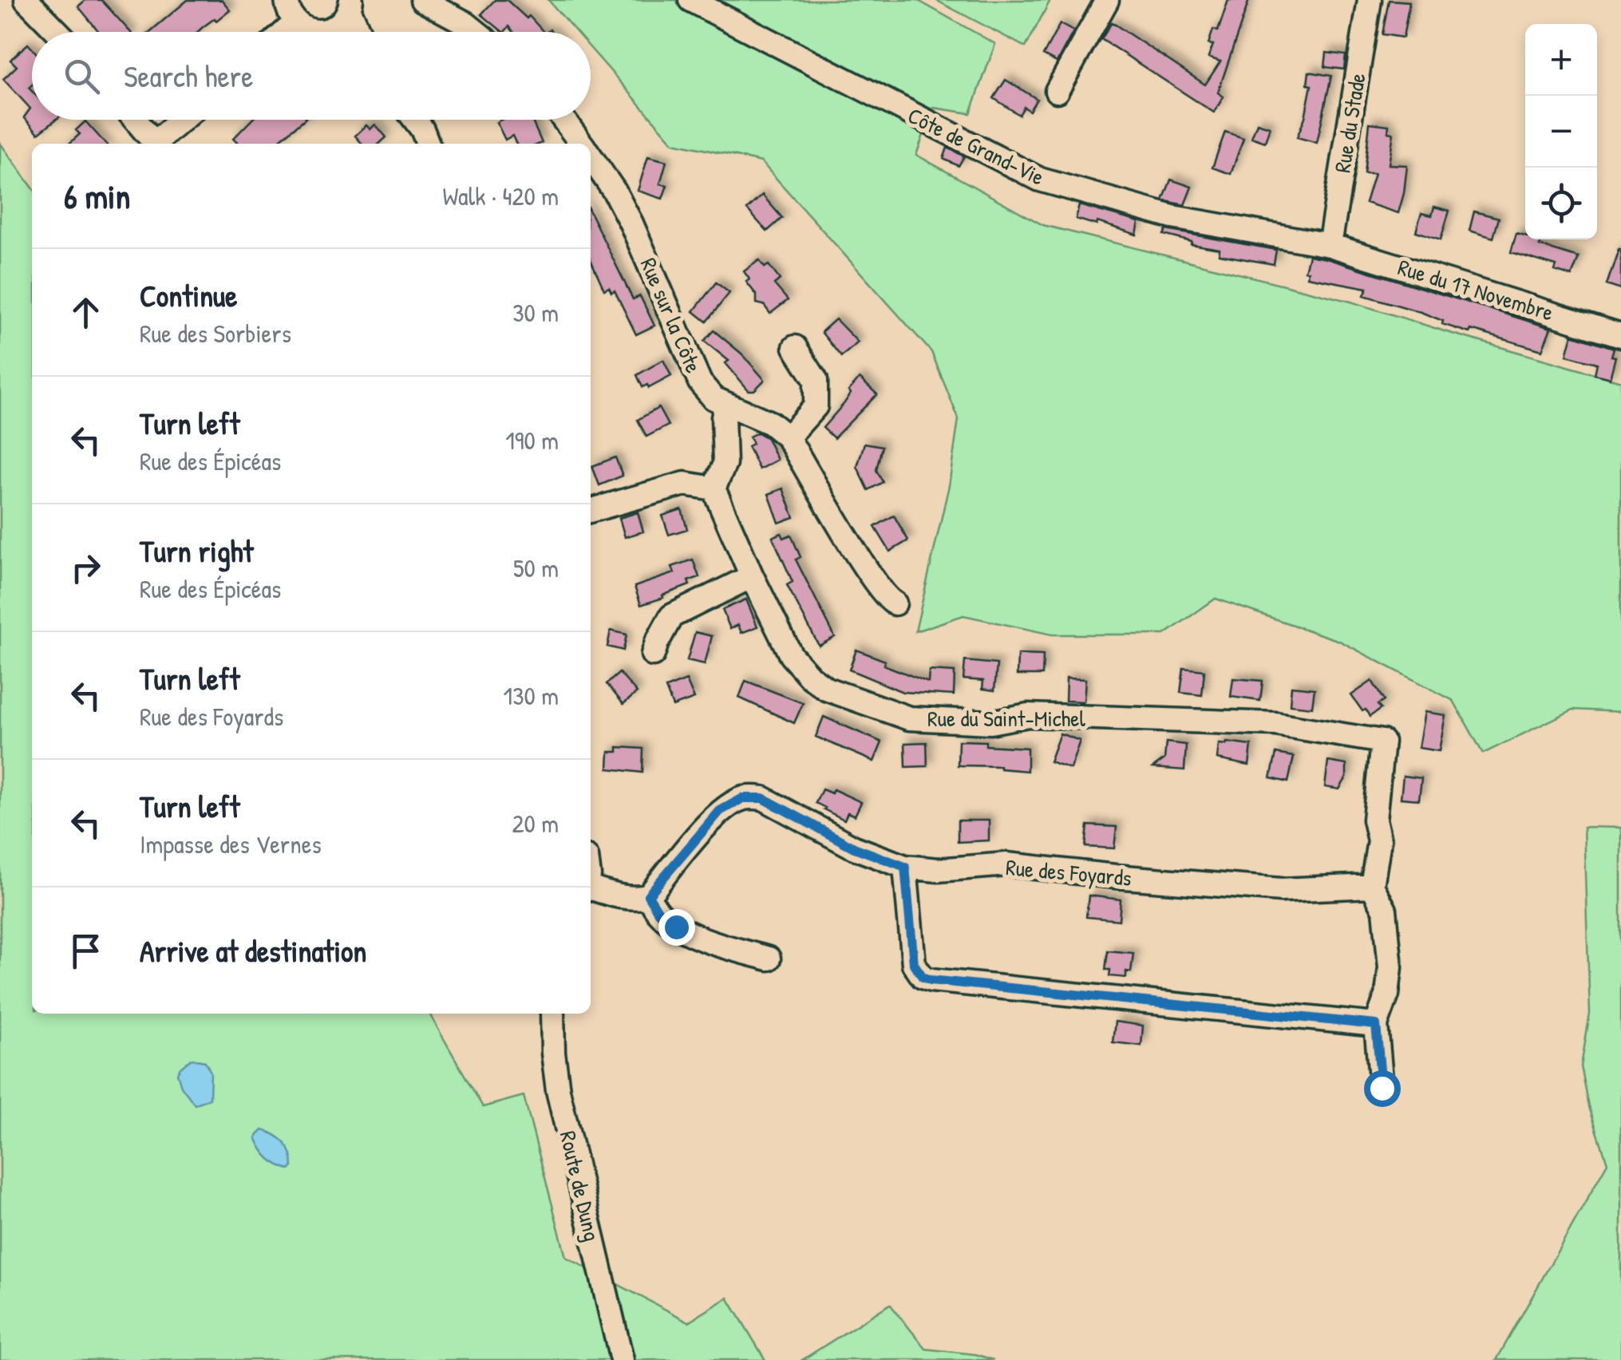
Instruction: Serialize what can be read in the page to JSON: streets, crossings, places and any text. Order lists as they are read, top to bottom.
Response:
{
  "streets": {
    "street": [
      "Rue du Stade",
      "Côte de Grand-Vie",
      "Rue du 17 Novembre",
      "Rue sur la Côte",
      "Rue du Saint-Michel",
      "Rue des Foyards",
      "Route de Dung"
    ]
  },
  "crossings": [
    ["Rue du Stade", "Côte de Grand-Vie"],
    ["Rue du Stade", "Rue du 17 Novembre"],
    ["Côte de Grand-Vie", "Rue du 17 Novembre"],
    ["Rue du Saint-Michel", "Rue des Foyards"]
  ],
  "page": {
    "map_buttons": ["+", "−"],
    "search": "Search here",
    "heading": ["6 min", "Walk · 420 m"],
    "list": [
      ["Continue", "Rue des Sorbiers", "30 m"],
      ["Turn left", "Rue des Épicéas", "190 m"],
      ["Turn right", "Rue des Épicéas", "50 m"],
      ["Turn left", "Rue des Foyards", "130 m"],
      ["Turn left", "Impasse des Vernes", "20 m"],
      "Arrive at destination"
    ]
  }
}
